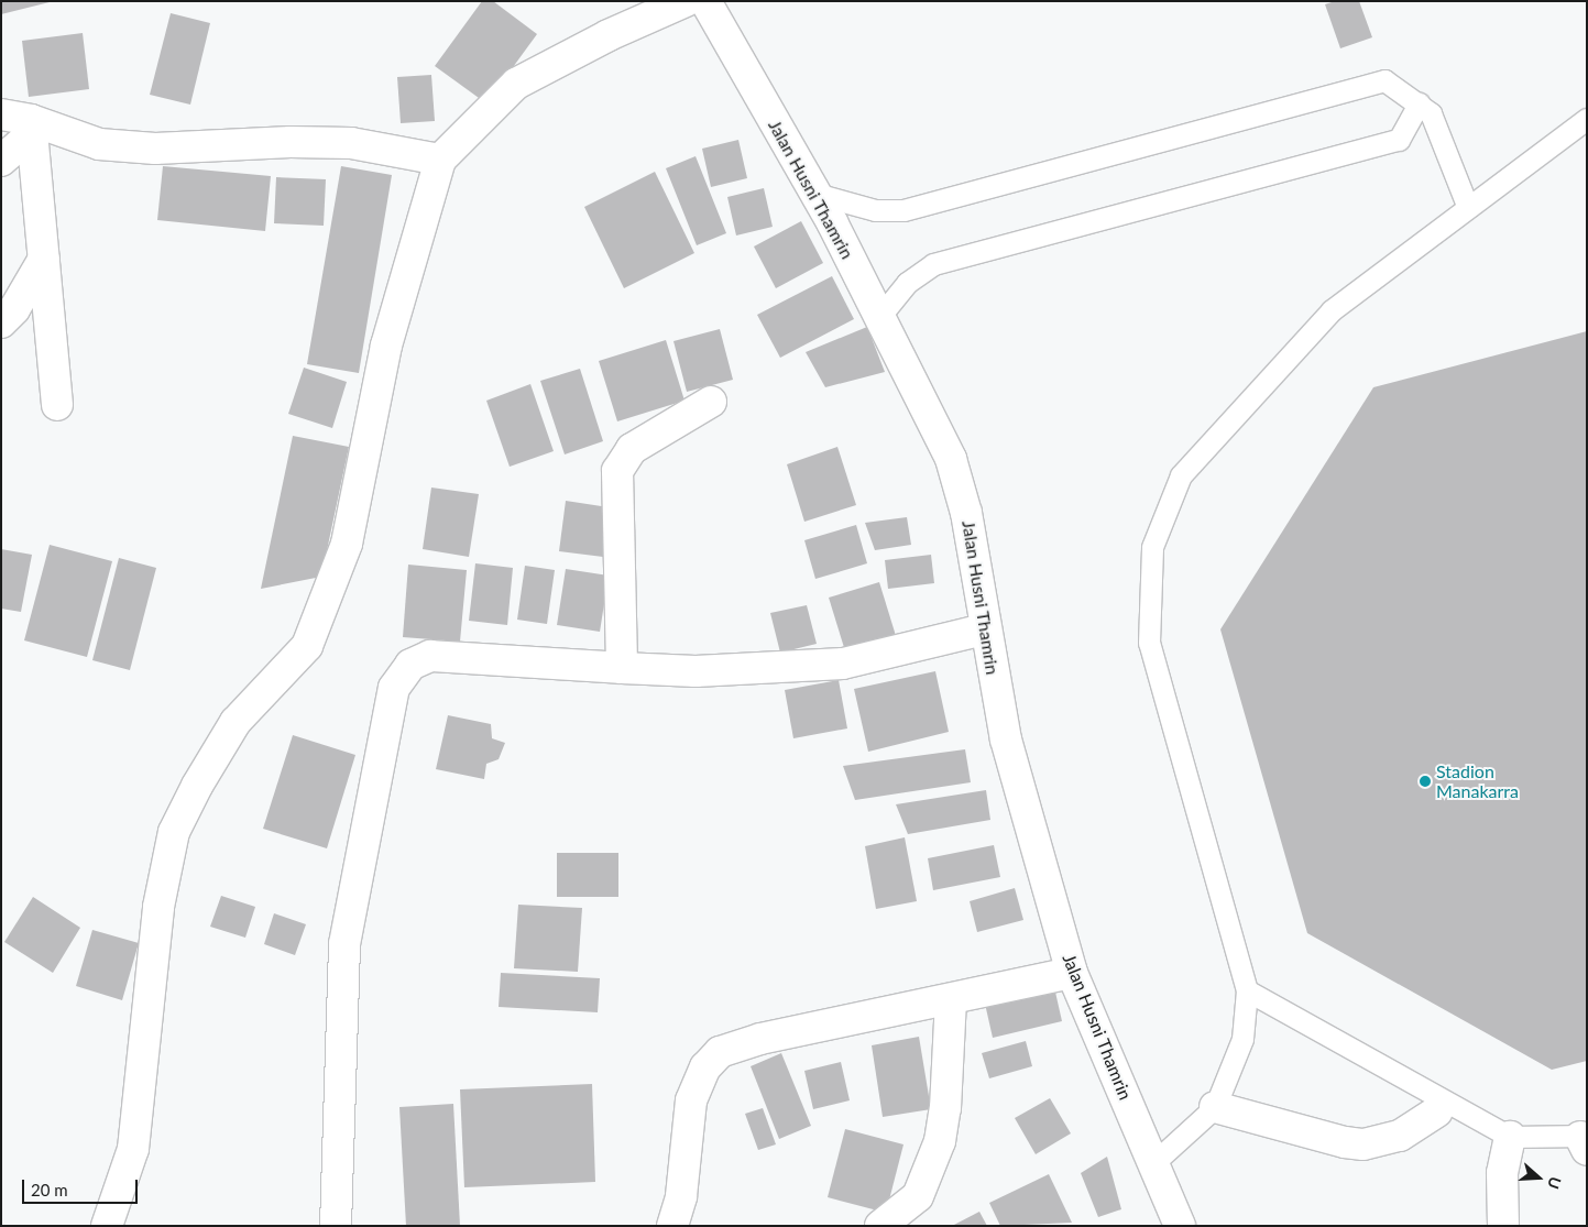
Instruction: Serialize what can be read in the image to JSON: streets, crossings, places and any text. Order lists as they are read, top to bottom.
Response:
{
  "streets": {
    "street": ["Jalan Husni Thamrin"]
  },
  "places": ["Stadion Manakarra"],
  "scale_bar": "20 m",
  "north": "right"
}
